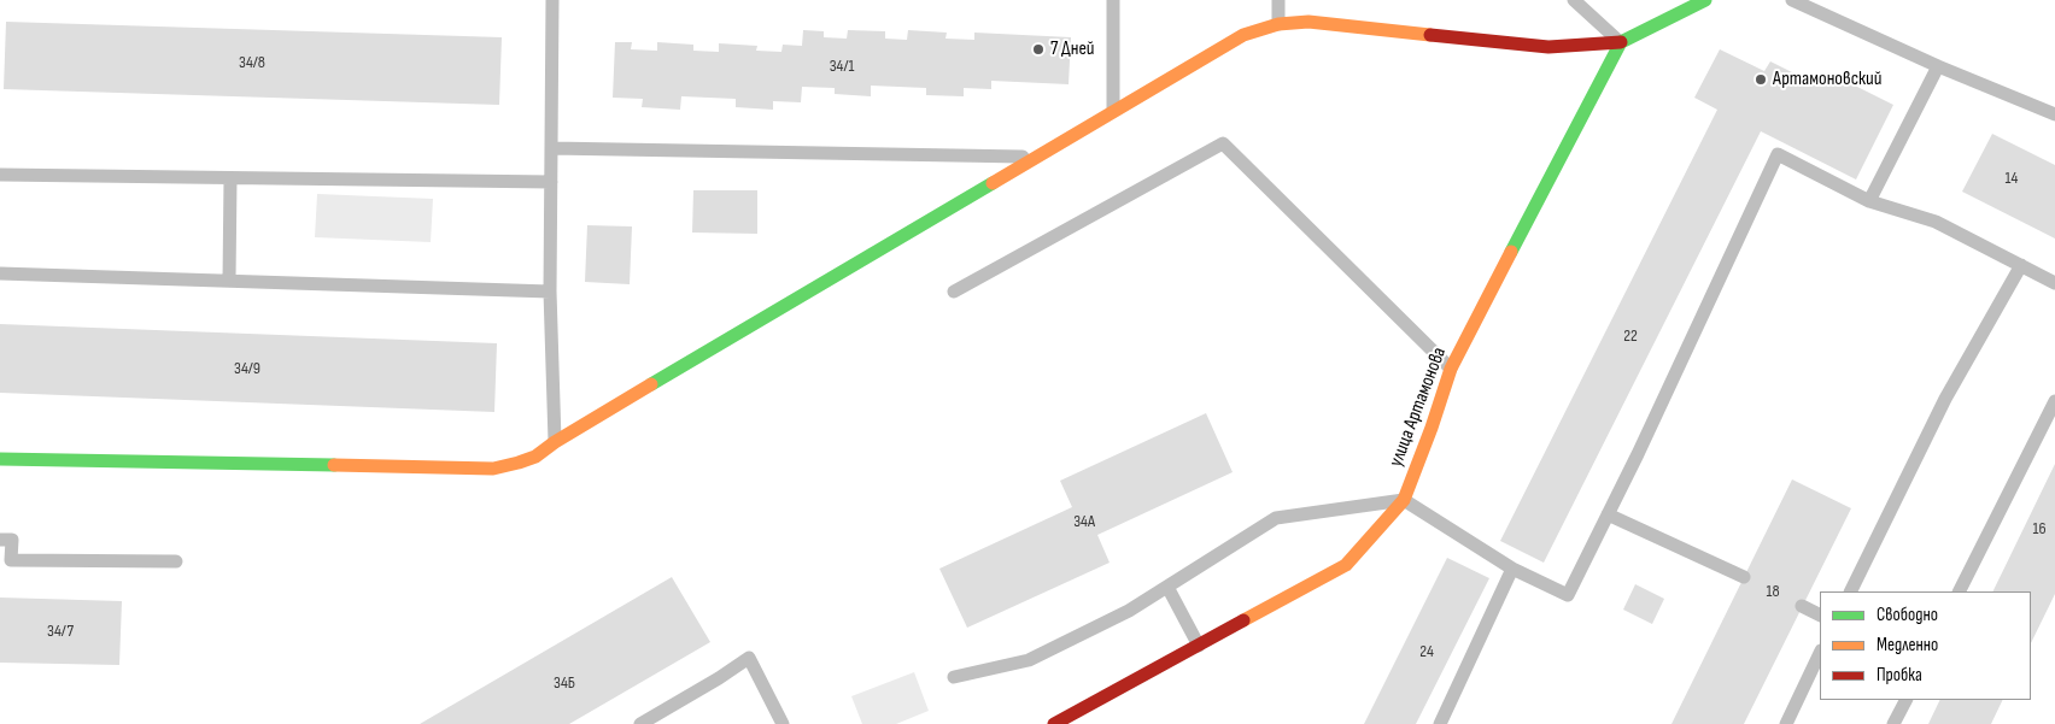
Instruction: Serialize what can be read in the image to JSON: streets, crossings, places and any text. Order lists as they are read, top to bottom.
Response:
{
  "streets": {
    "street": ["улица Артамонова"]
  },
  "places": ["7 Дней", "Артамоновский"],
  "house_numbers": [
    "34/8",
    "34/1",
    "14",
    "22",
    "34/9",
    "34А",
    "16",
    "18",
    "34/7",
    "24",
    "34Б"
  ],
  "legend": ["Свободно", "Медленно", "Пробка"]
}
